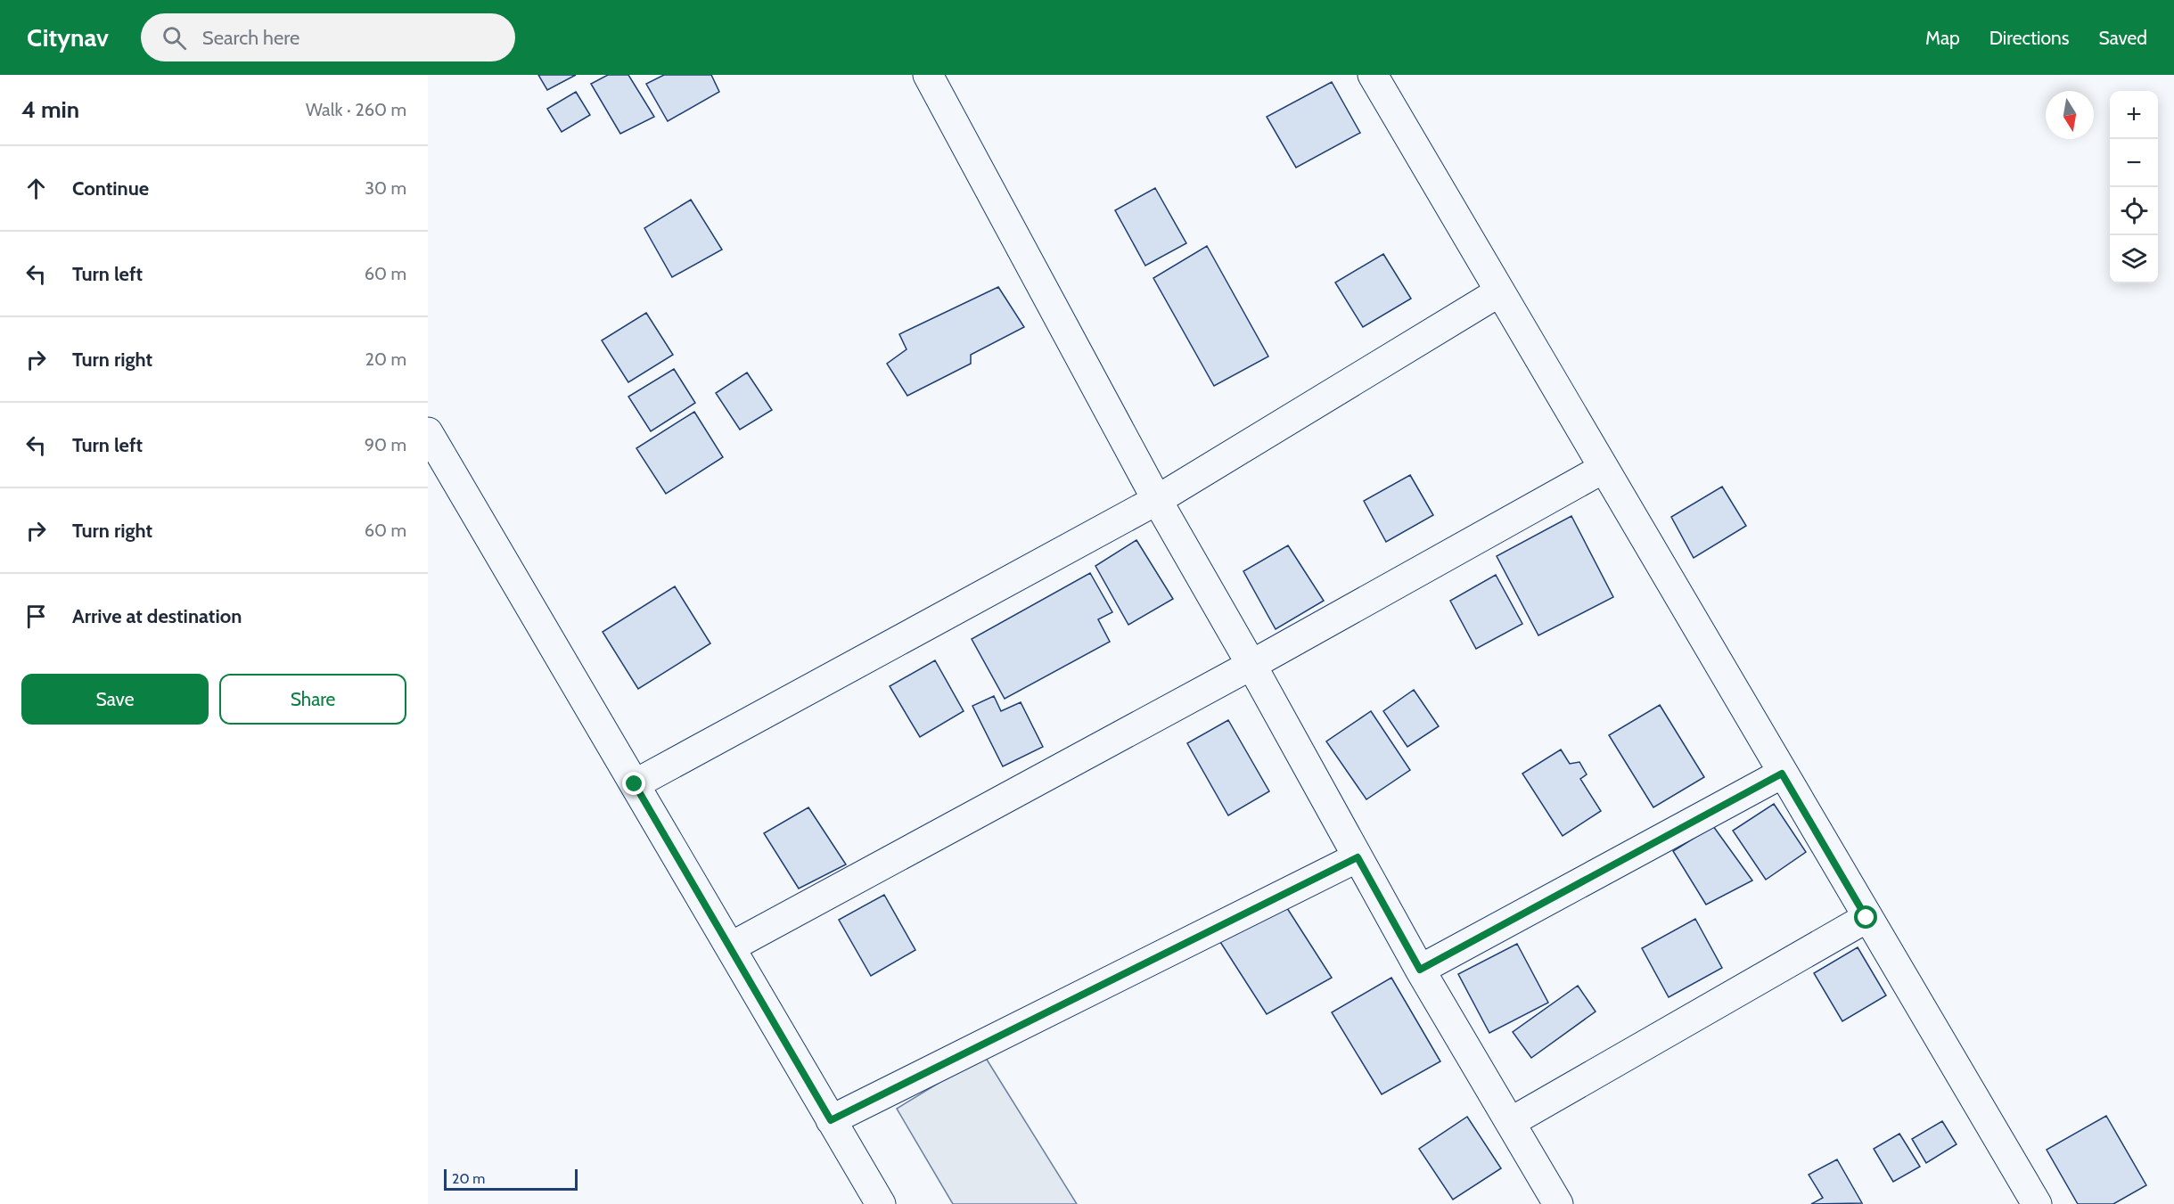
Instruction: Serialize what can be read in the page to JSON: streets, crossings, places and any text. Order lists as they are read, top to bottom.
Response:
{
  "scale_bar": "20 m",
  "north": "bottom",
  "page": {
    "header": "Citynav",
    "search": "Search here",
    "nav": ["Map", "Directions", "Saved"],
    "heading": ["4 min", "Walk · 260 m"],
    "map_buttons": ["+", "−"],
    "list": [
      ["Continue", "30 m"],
      ["Turn left", "60 m"],
      ["Turn right", "20 m"],
      ["Turn left", "90 m"],
      ["Turn right", "60 m"],
      "Arrive at destination"
    ],
    "buttons": ["Save", "Share"],
    "scale": "20 m"
  }
}
